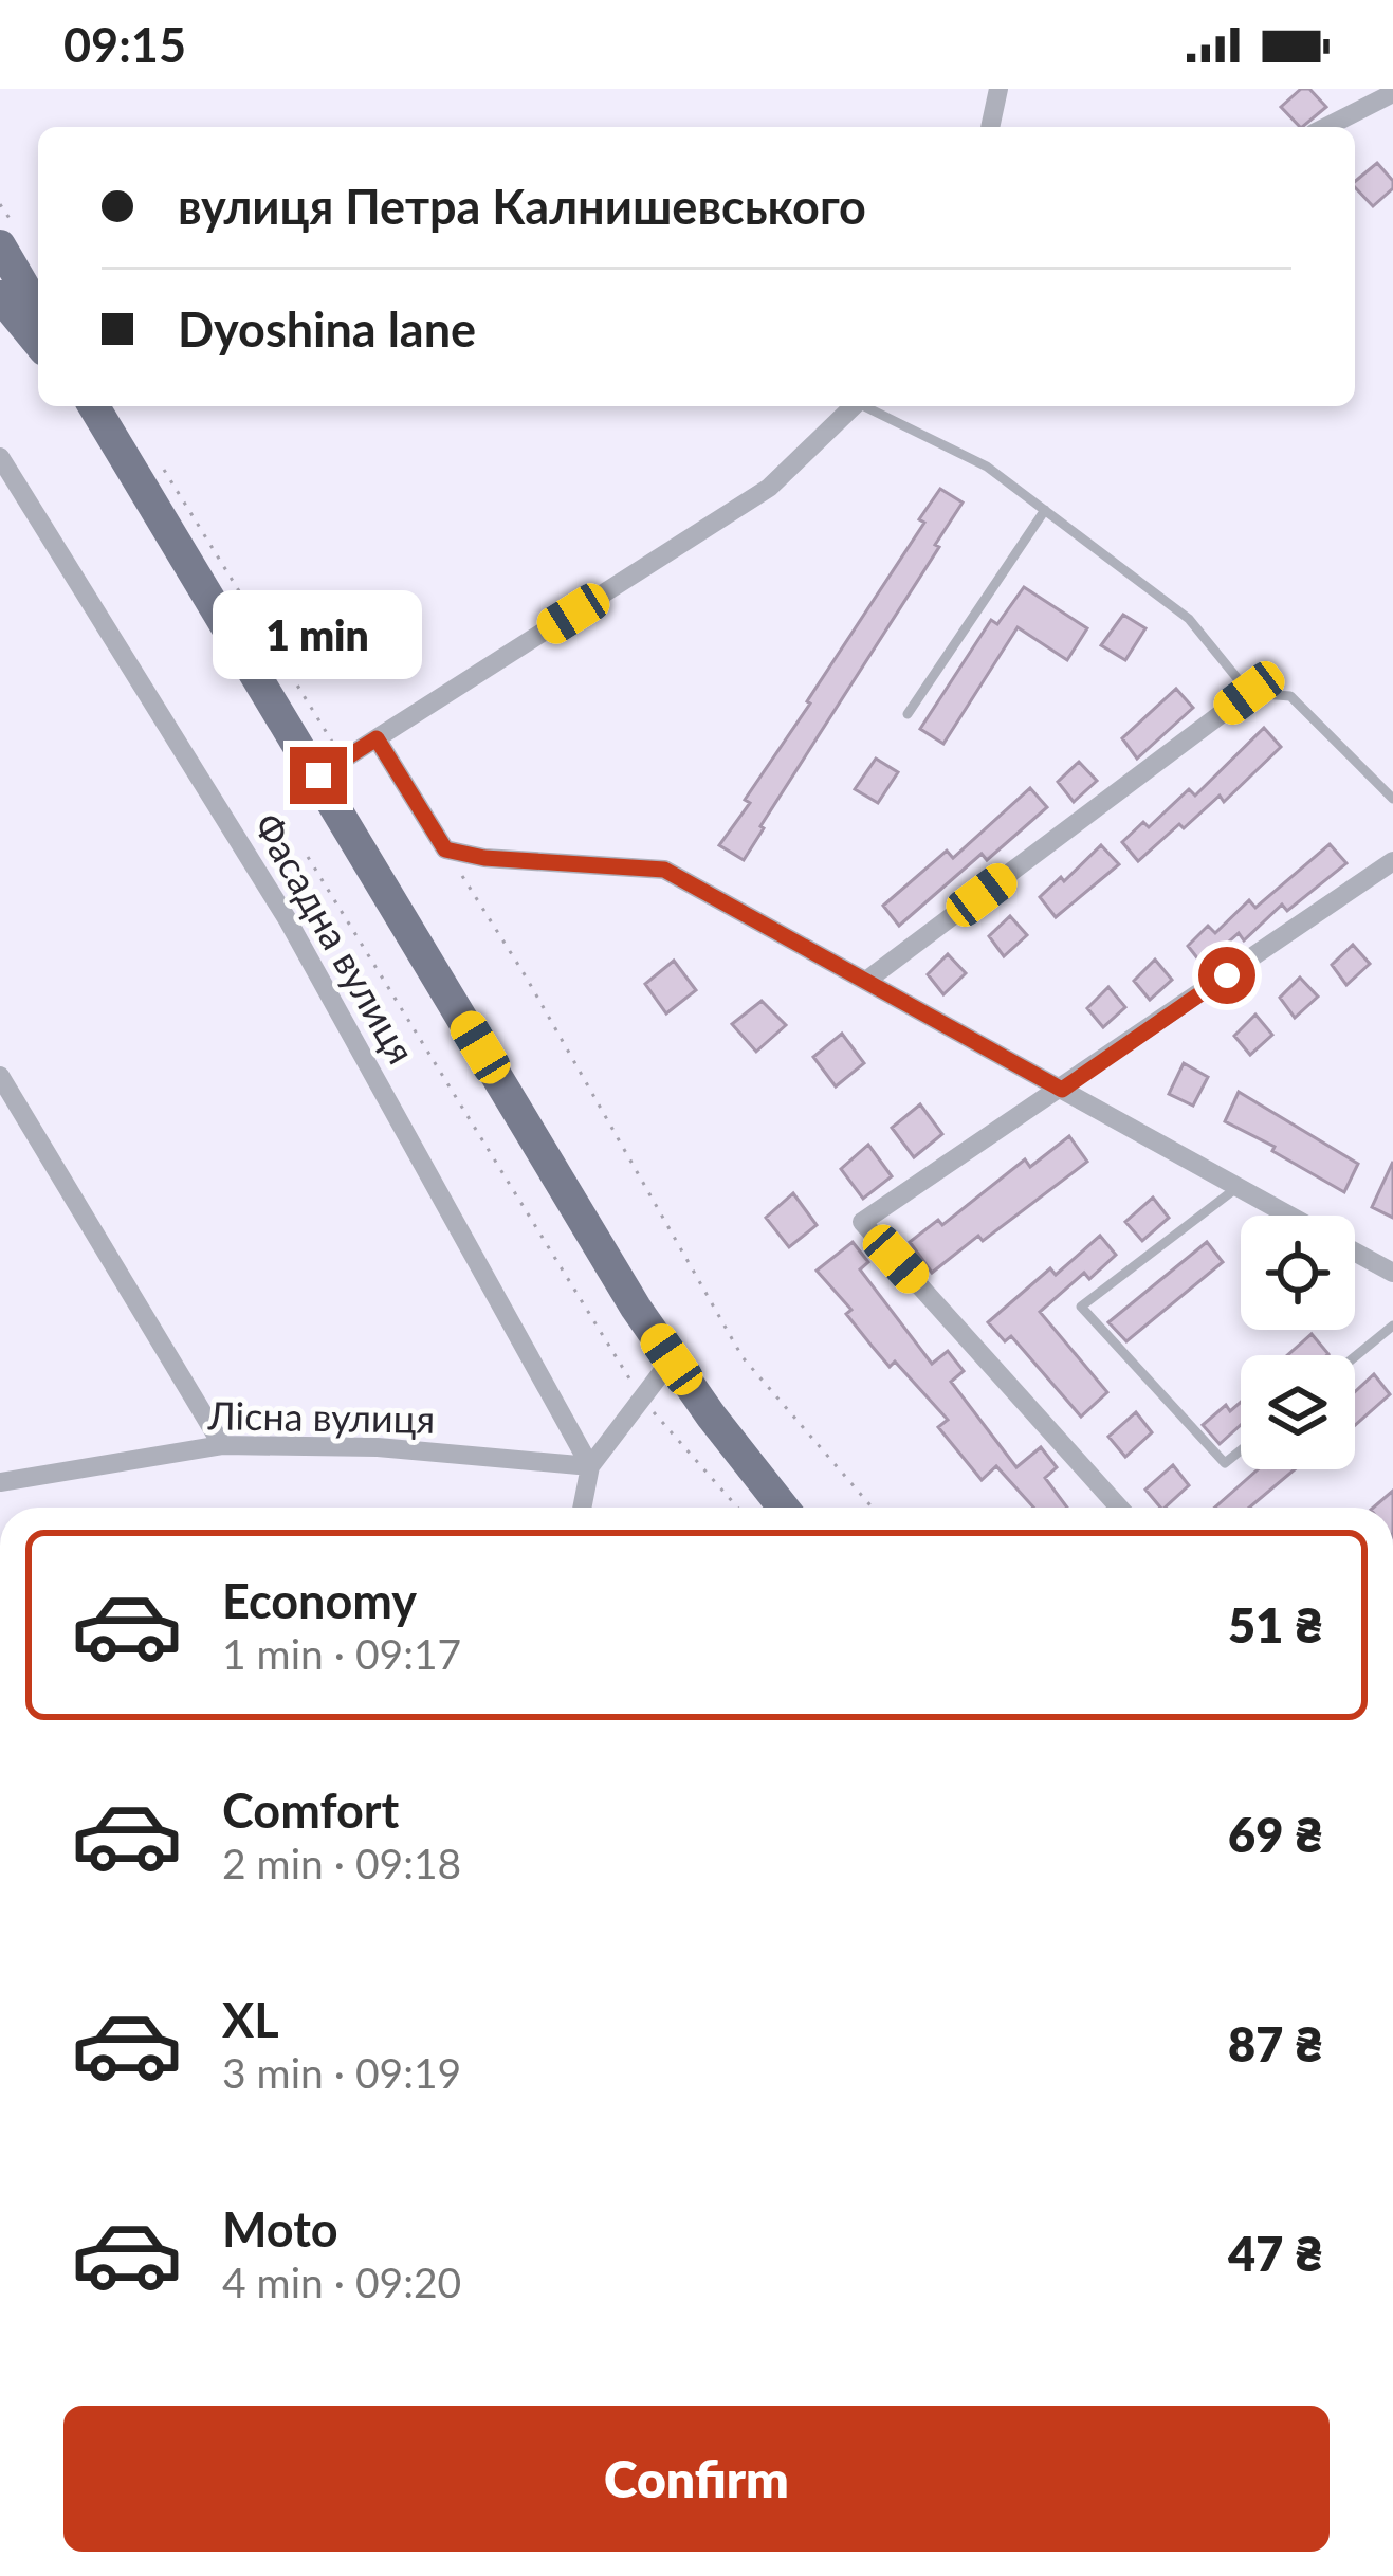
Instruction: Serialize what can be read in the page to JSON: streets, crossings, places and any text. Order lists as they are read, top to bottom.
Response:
{
  "streets": {
    "street": ["Фасадна вулиця", "Лісна вулиця"]
  },
  "crossings": [
    ["Фасадна вулиця", "Лісна вулиця"]
  ],
  "page": {
    "status": "09:15",
    "banner": ["вулиця Петра Калнишевського", "Dyoshina lane"],
    "bubble": "1 min",
    "list": [
      {
        "name": "Economy",
        "note": "1 min · 09:17",
        "value": "51 ₴"
      },
      {
        "name": "Comfort",
        "note": "2 min · 09:18",
        "value": "69 ₴"
      },
      {
        "name": "XL",
        "note": "3 min · 09:19",
        "value": "87 ₴"
      },
      {
        "name": "Moto",
        "note": "4 min · 09:20",
        "value": "47 ₴"
      }
    ],
    "buttons": "Confirm"
  }
}
